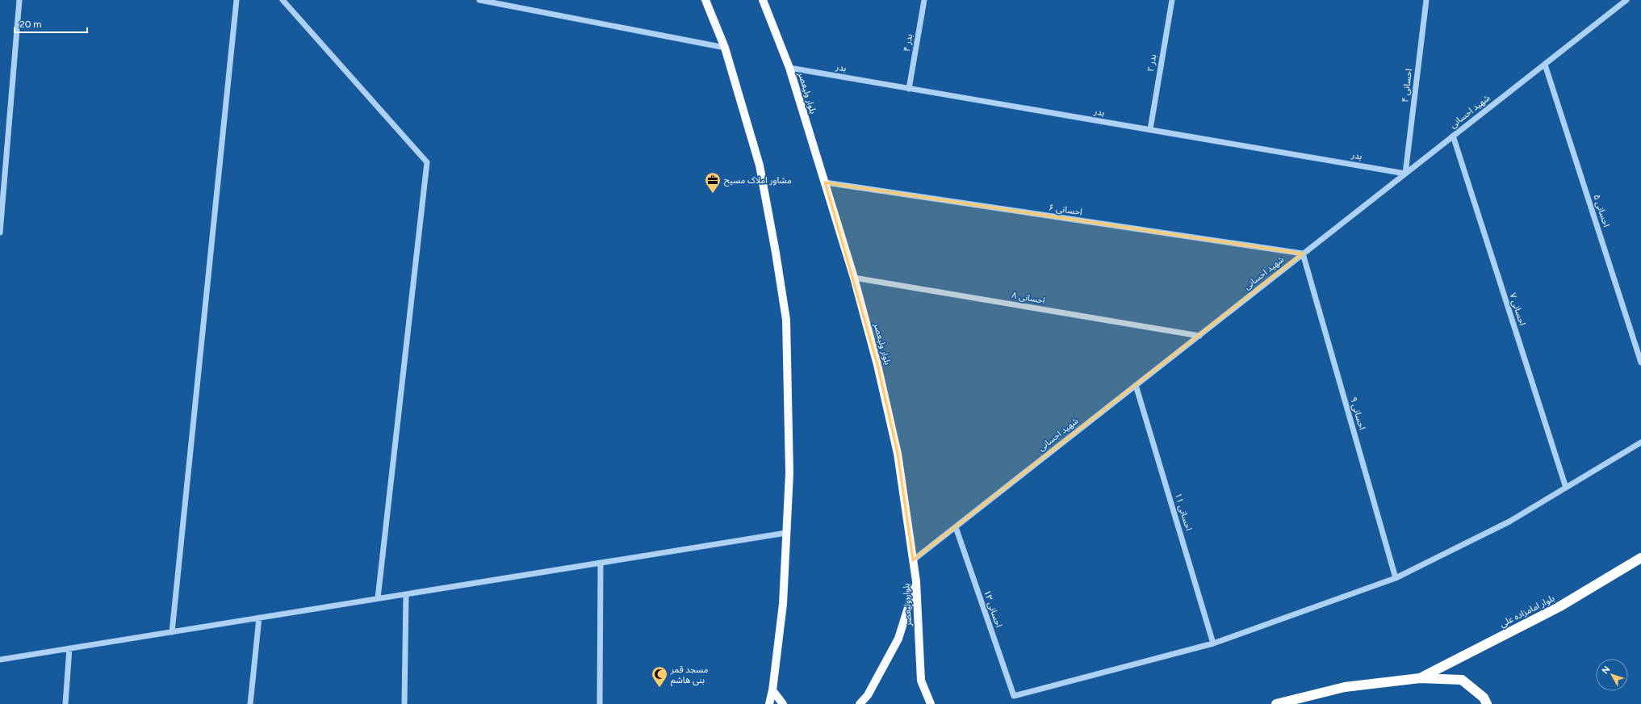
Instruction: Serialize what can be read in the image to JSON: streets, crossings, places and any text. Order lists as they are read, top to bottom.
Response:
{
  "streets": {
    "highway": ["بلوار امامزاده علی"],
    "main road": ["بلوار ولیعصر"],
    "street": [
      "بدر ۴",
      "بدر ۲",
      "بدر",
      "احسانی ۴",
      "شهید احسانی",
      "احسانی ۶",
      "احسانی ۵",
      "احسانی ۸",
      "احسانی ۷",
      "احسانی ۹",
      "احسانی ۱۱",
      "احسانی ۱۳"
    ]
  },
  "crossings": [
    ["بدر ۴", "بدر"],
    ["بدر ۲", "بدر"],
    ["بدر", "احسانی ۴"],
    ["بدر", "بلوار ولیعصر"],
    ["بدر", "شهید احسانی"],
    ["احسانی ۴", "شهید احسانی"],
    ["بلوار ولیعصر", "شهید احسانی"],
    ["بلوار ولیعصر", "احسانی ۶"],
    ["بلوار ولیعصر", "احسانی ۸"],
    ["شهید احسانی", "احسانی ۶"],
    ["شهید احسانی", "احسانی ۵"],
    ["شهید احسانی", "احسانی ۸"],
    ["شهید احسانی", "احسانی ۷"],
    ["شهید احسانی", "احسانی ۹"],
    ["شهید احسانی", "احسانی ۱۱"],
    ["شهید احسانی", "احسانی ۱۳"],
    ["احسانی ۶", "احسانی ۹"],
    ["احسانی ۱۱", "احسانی ۱۳"]
  ],
  "places": {
    "office": ["مشاور املاک مسیح"],
    "mosque": ["مسجد قمر بنی هاشم"]
  },
  "scale_bar": "20 m",
  "north": "top left"
}
